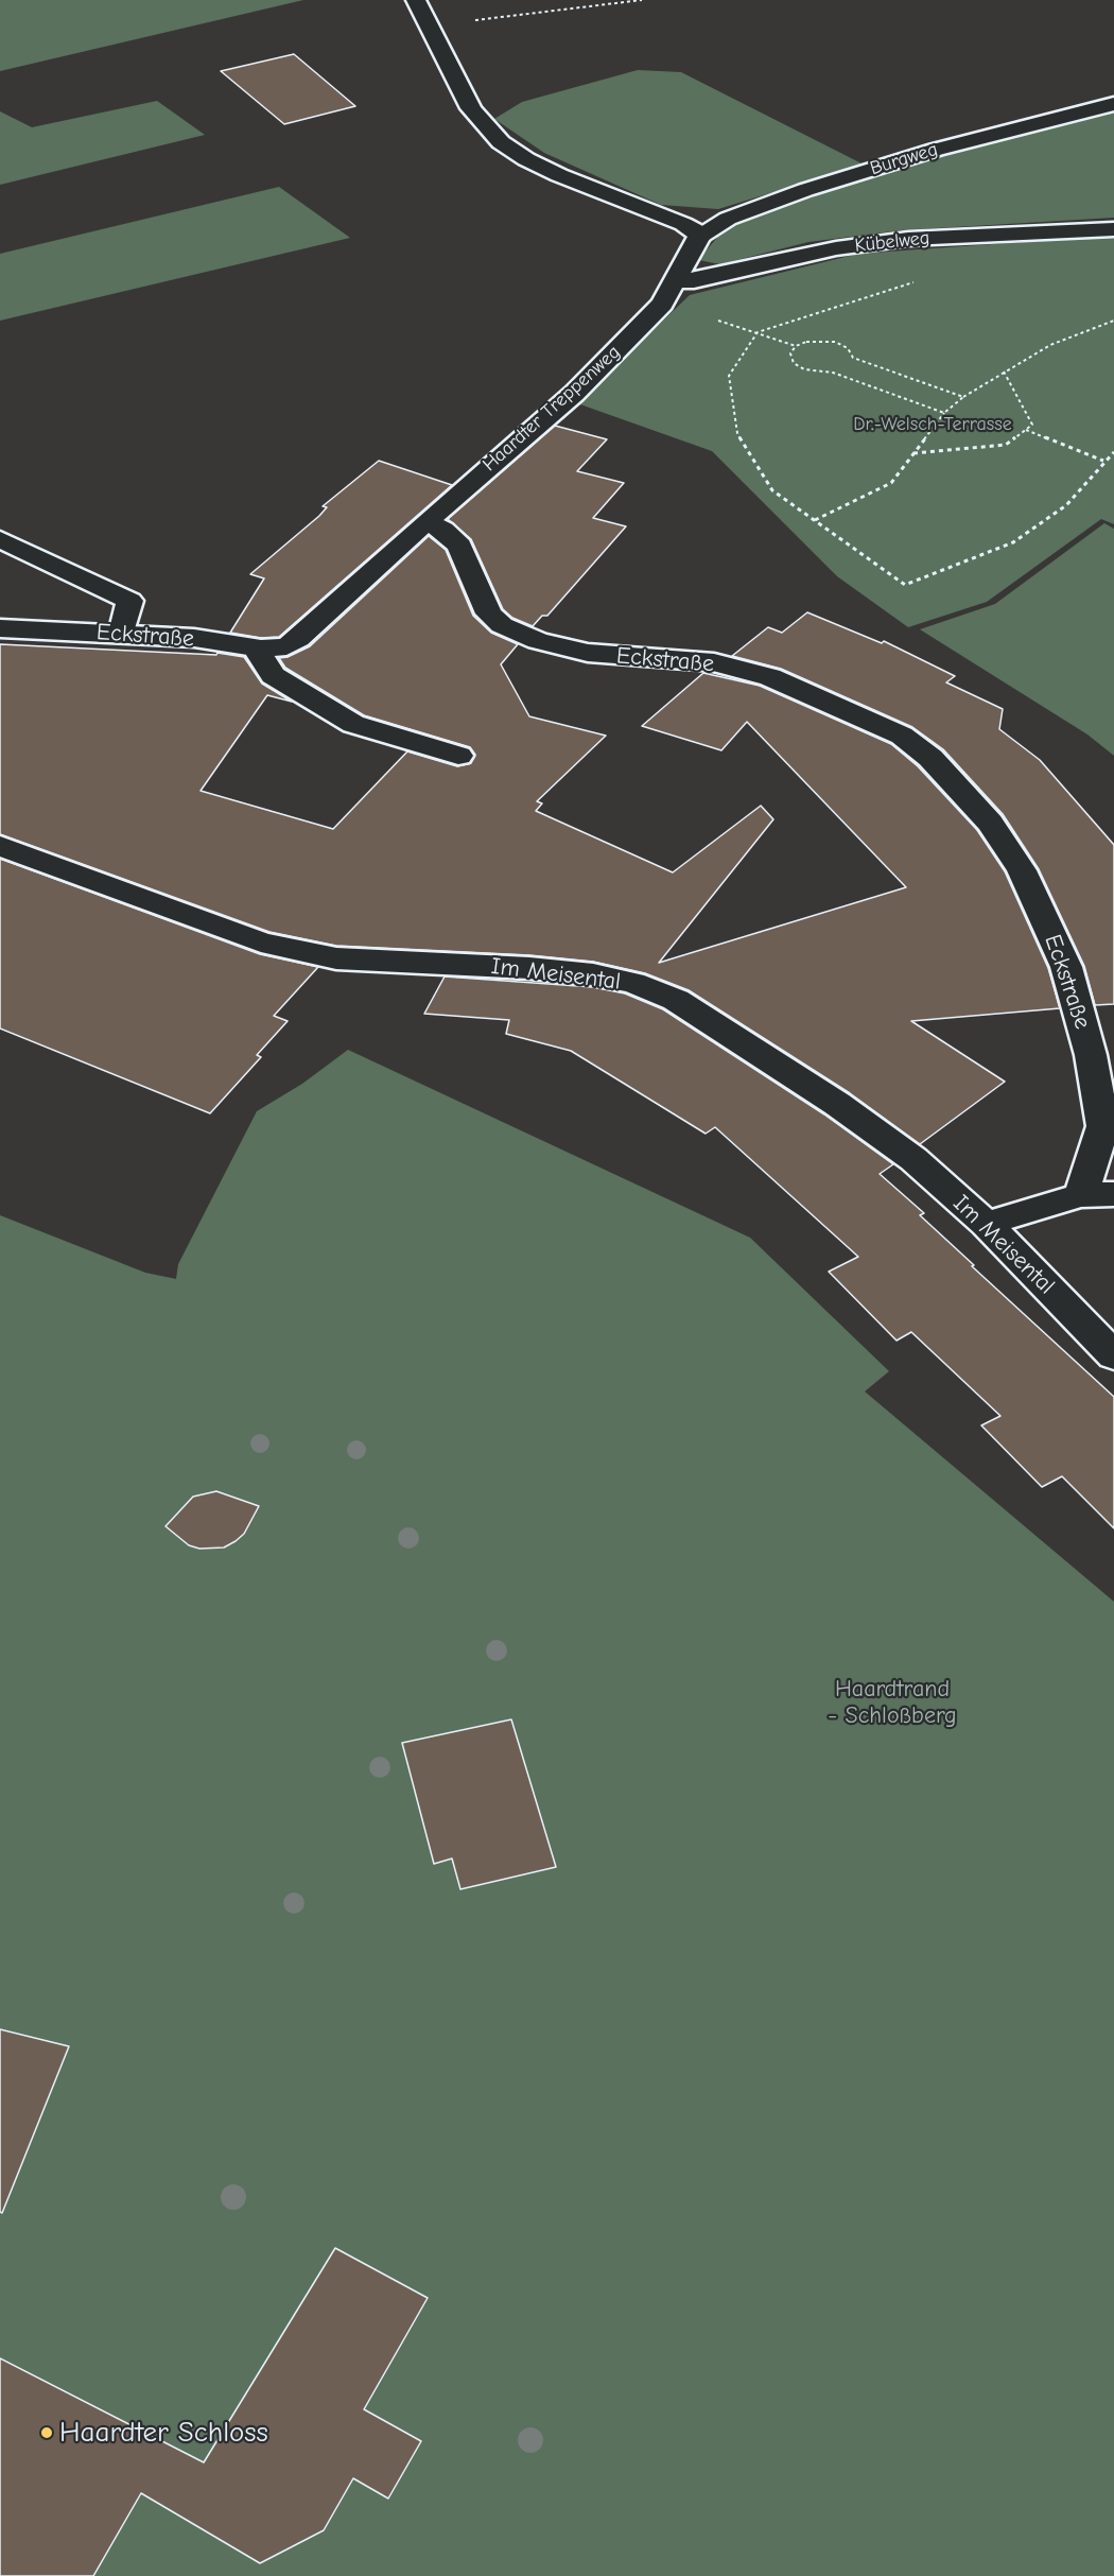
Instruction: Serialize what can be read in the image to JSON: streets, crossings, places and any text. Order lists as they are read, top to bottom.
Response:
{
  "streets": {
    "street": [
      "Burgweg",
      "Kübelweg",
      "Haardter Treppenweg",
      "Eckstraße",
      "Im Meisental"
    ]
  },
  "crossings": [
    ["Burgweg", "Haardter Treppenweg"],
    ["Kübelweg", "Haardter Treppenweg"],
    ["Haardter Treppenweg", "Eckstraße"],
    ["Eckstraße", "Im Meisental"]
  ],
  "parks": ["Dr.-Welsch-Terrasse", "Haardtrand - Schloßberg"],
  "places": ["Haardter Schloss"]
}
